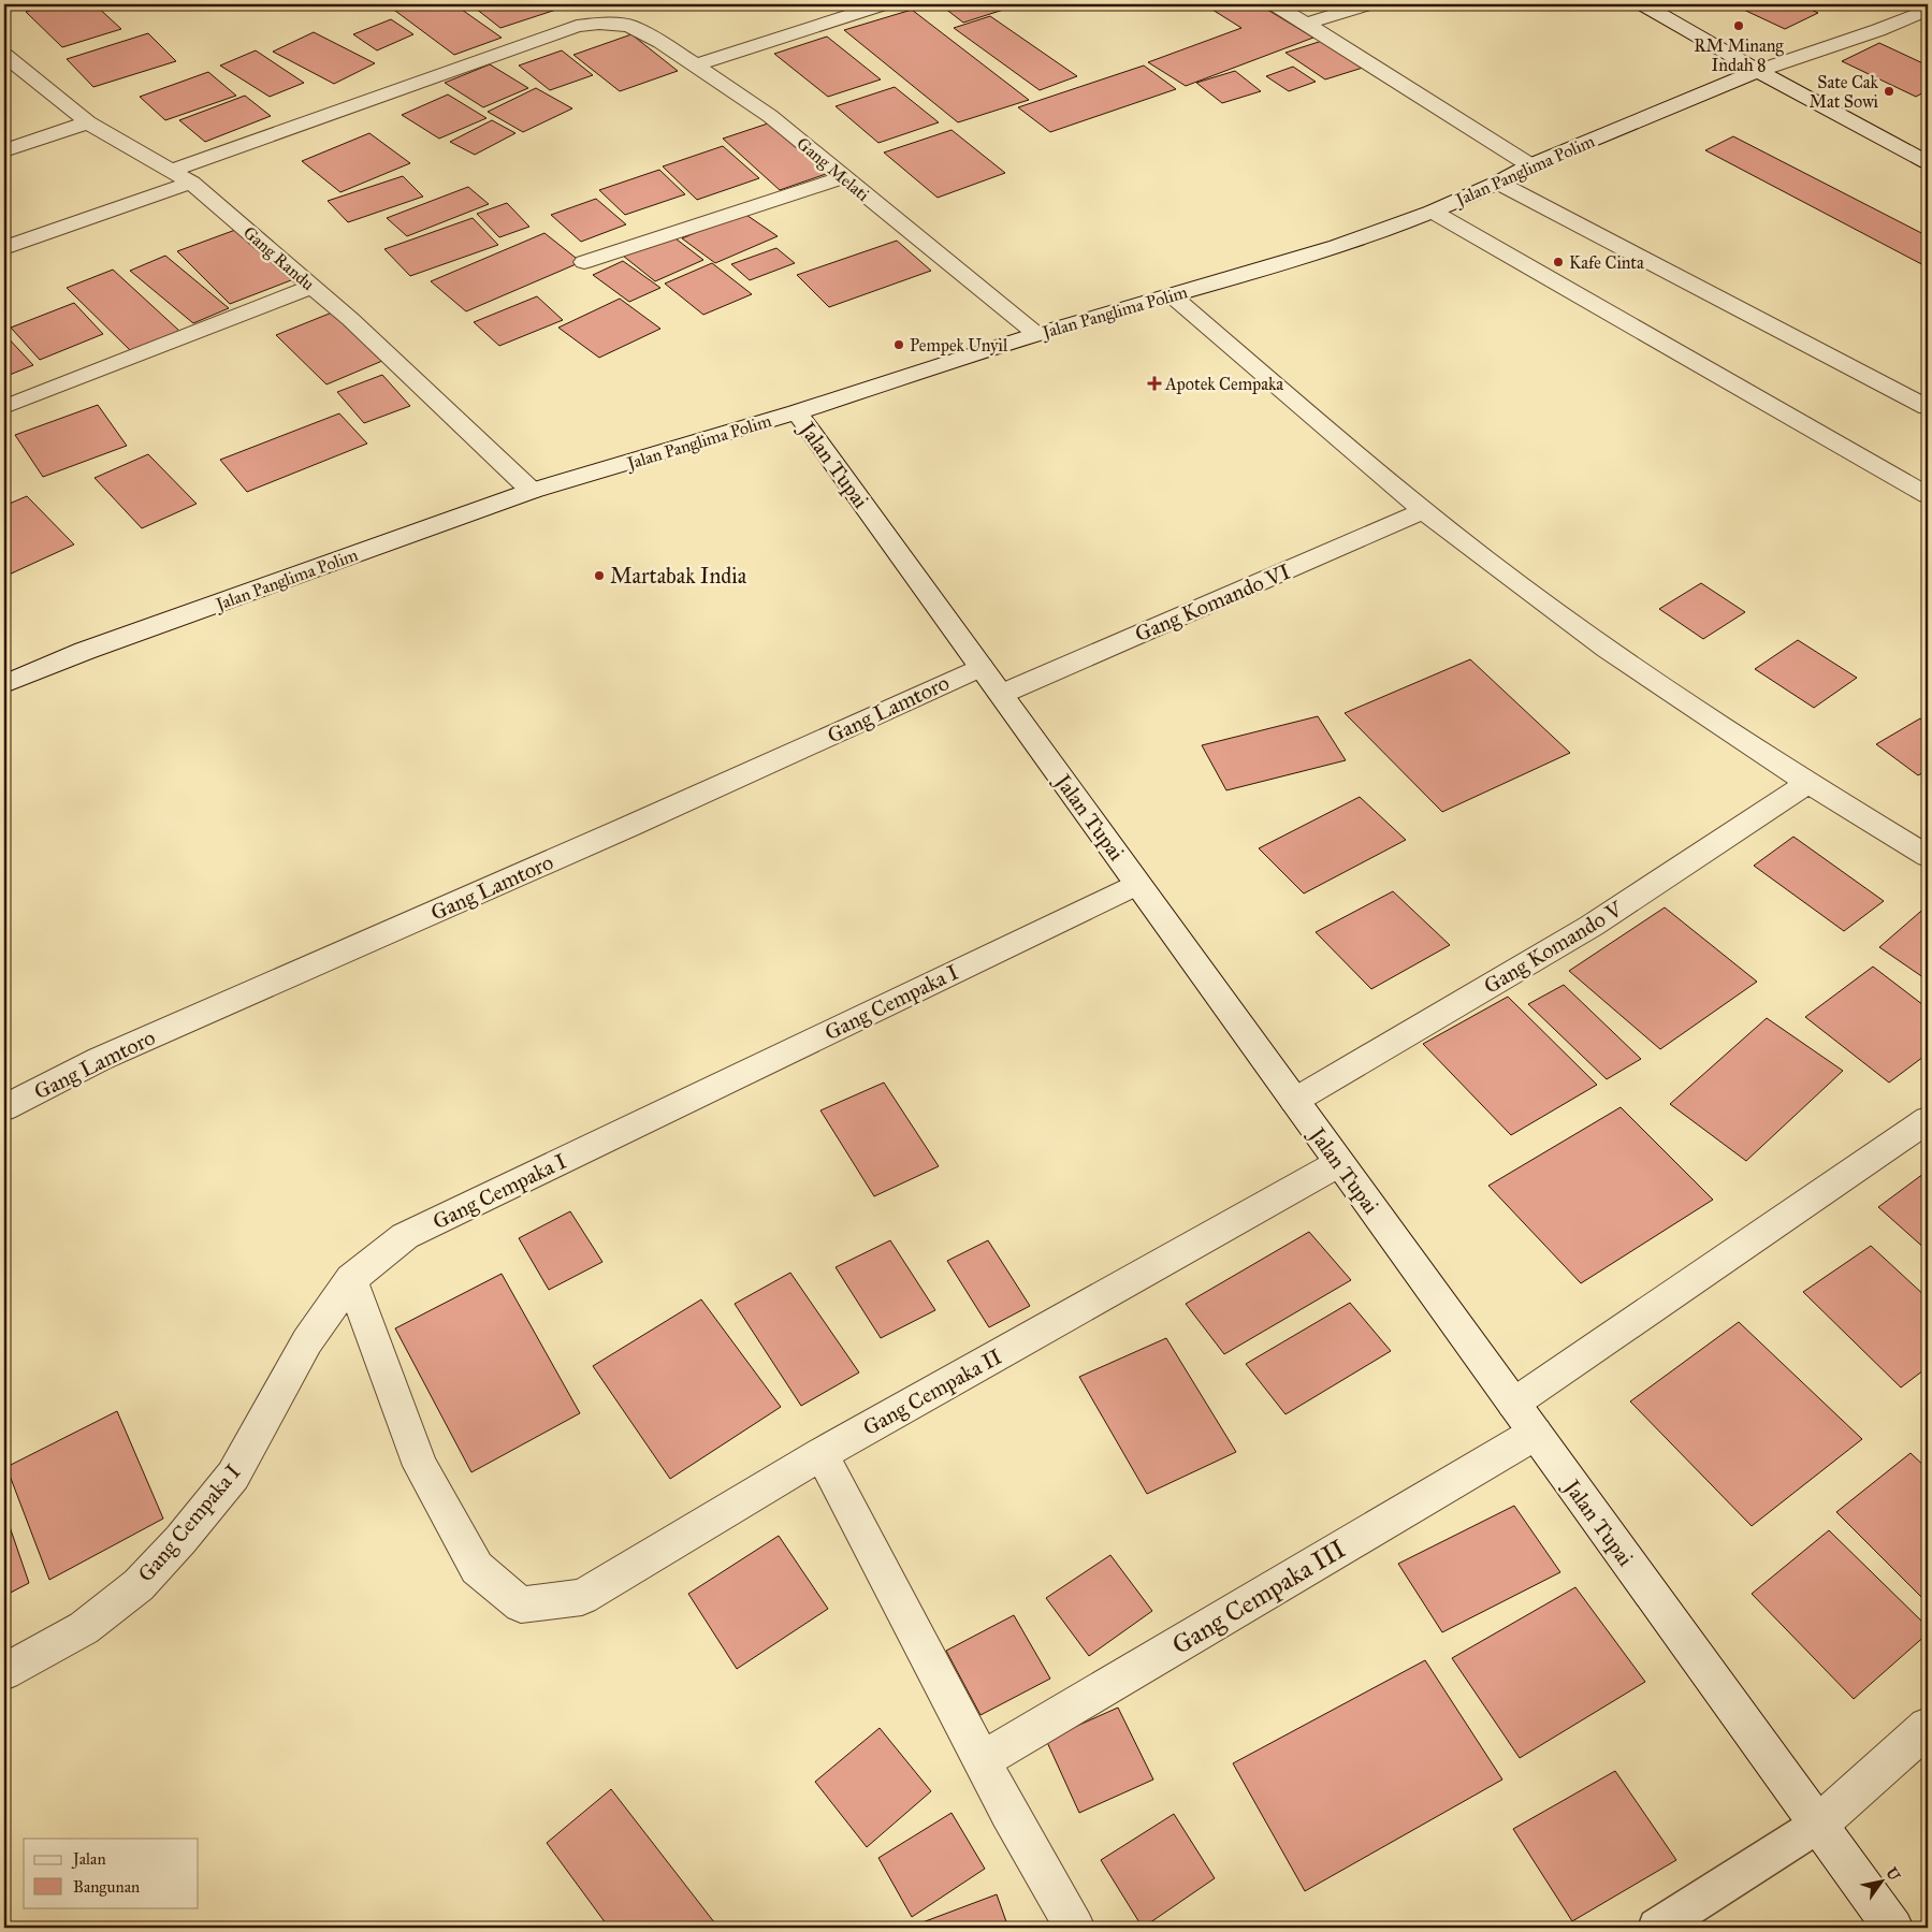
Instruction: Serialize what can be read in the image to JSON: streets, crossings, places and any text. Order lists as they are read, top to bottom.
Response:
{
  "streets": {
    "street": [
      "Gang Melati",
      "Jalan Panglima Polim",
      "Gang Randu",
      "Jalan Tupai",
      "Gang Komando VI",
      "Gang Lamtoro",
      "Gang Komando V",
      "Gang Cempaka I",
      "Gang Cempaka II",
      "Gang Cempaka III"
    ]
  },
  "crossings": [
    ["Gang Melati", "Jalan Panglima Polim"],
    ["Gang Melati", "Gang Randu"],
    ["Jalan Panglima Polim", "Gang Randu"],
    ["Jalan Panglima Polim", "Jalan Tupai"],
    ["Jalan Tupai", "Gang Komando VI"],
    ["Jalan Tupai", "Gang Lamtoro"],
    ["Jalan Tupai", "Gang Komando V"],
    ["Jalan Tupai", "Gang Cempaka I"],
    ["Jalan Tupai", "Gang Cempaka II"],
    ["Jalan Tupai", "Gang Cempaka III"],
    ["Gang Cempaka I", "Gang Cempaka II"]
  ],
  "places": {
    "other": [
      "RM Minang Indah 8",
      "Sate Cak Mat Sowi",
      "Kafe Cinta",
      "Pempek Unyil",
      "Martabak India"
    ],
    "health": ["Apotek Cempaka"]
  },
  "legend": ["Jalan", "Bangunan"],
  "north": "top right"
}
